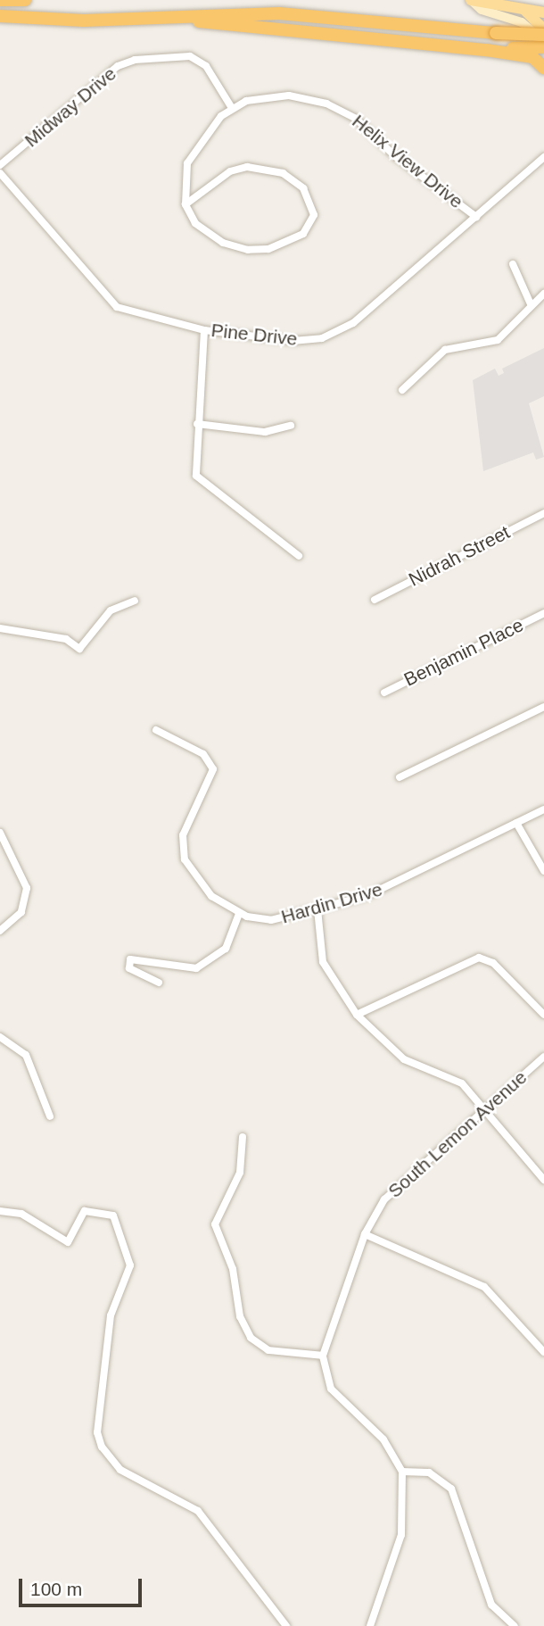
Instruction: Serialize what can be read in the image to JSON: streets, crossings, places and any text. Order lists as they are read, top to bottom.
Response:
{
  "streets": {
    "street": [
      "Midway Drive",
      "Helix View Drive",
      "Pine Drive",
      "Nidrah Street",
      "Benjamin Place",
      "Hardin Drive",
      "South Lemon Avenue"
    ]
  },
  "crossings": [
    ["Midway Drive", "Helix View Drive"],
    ["Helix View Drive", "Pine Drive"]
  ],
  "scale_bar": "100 m"
}
